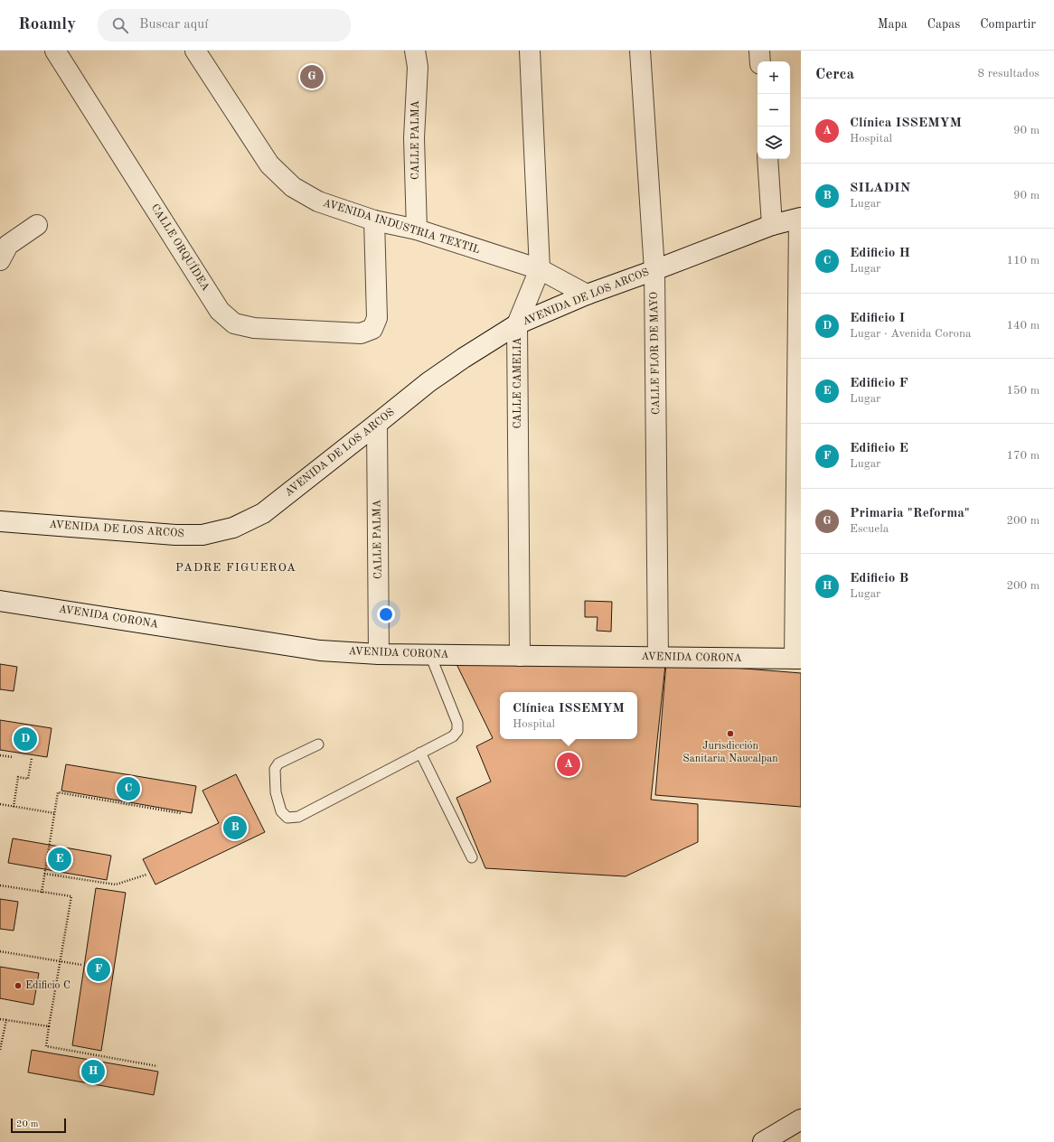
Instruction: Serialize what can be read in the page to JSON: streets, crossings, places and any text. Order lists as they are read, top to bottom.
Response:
{
  "streets": {
    "street": [
      "CALLE PALMA",
      "AVENIDA INDUSTRIA TEXTIL",
      "CALLE ORQUÍDEA",
      "AVENIDA DE LOS ARCOS",
      "CALLE FLOR DE MAYO",
      "CALLE CAMELIA",
      "AVENIDA CORONA"
    ]
  },
  "crossings": [
    ["CALLE PALMA", "AVENIDA INDUSTRIA TEXTIL"],
    ["CALLE PALMA", "AVENIDA DE LOS ARCOS"],
    ["CALLE PALMA", "AVENIDA CORONA"],
    ["AVENIDA INDUSTRIA TEXTIL", "CALLE ORQUÍDEA"],
    ["AVENIDA INDUSTRIA TEXTIL", "AVENIDA DE LOS ARCOS"],
    ["AVENIDA INDUSTRIA TEXTIL", "CALLE CAMELIA"],
    ["AVENIDA DE LOS ARCOS", "CALLE FLOR DE MAYO"],
    ["AVENIDA DE LOS ARCOS", "CALLE CAMELIA"],
    ["CALLE FLOR DE MAYO", "AVENIDA CORONA"],
    ["CALLE CAMELIA", "AVENIDA CORONA"]
  ],
  "districts": ["PADRE FIGUEROA"],
  "places": ["Jurisdicción Sanitaria Naucalpan", "Edificio C"],
  "scale_bar": "20 m",
  "page": {
    "header": "Roamly",
    "search": "Buscar aquí",
    "nav": ["Mapa", "Capas", "Compartir"],
    "heading": ["Cerca", "8 resultados"],
    "map_buttons": ["+", "−"],
    "pins": [
      "G",
      "D",
      "A",
      "C",
      "B",
      "E",
      "F",
      "H"
    ],
    "list": [
      {
        "mark": "A",
        "name": "Clínica ISSEMYM",
        "note": "Hospital",
        "value": "90 m"
      },
      {
        "mark": "B",
        "name": "SILADIN",
        "note": "Lugar",
        "value": "90 m"
      },
      {
        "mark": "C",
        "name": "Edificio H",
        "note": "Lugar",
        "value": "110 m"
      },
      {
        "mark": "D",
        "name": "Edificio I",
        "note": "Lugar · Avenida Corona",
        "value": "140 m"
      },
      {
        "mark": "E",
        "name": "Edificio F",
        "note": "Lugar",
        "value": "150 m"
      },
      {
        "mark": "F",
        "name": "Edificio E",
        "note": "Lugar",
        "value": "170 m"
      },
      {
        "mark": "G",
        "name": "Primaria \"Reforma\"",
        "note": "Escuela",
        "value": "200 m"
      },
      {
        "mark": "H",
        "name": "Edificio B",
        "note": "Lugar",
        "value": "200 m"
      }
    ],
    "popup": ["Clínica ISSEMYM", "Hospital"],
    "scale": "20 m"
  }
}
